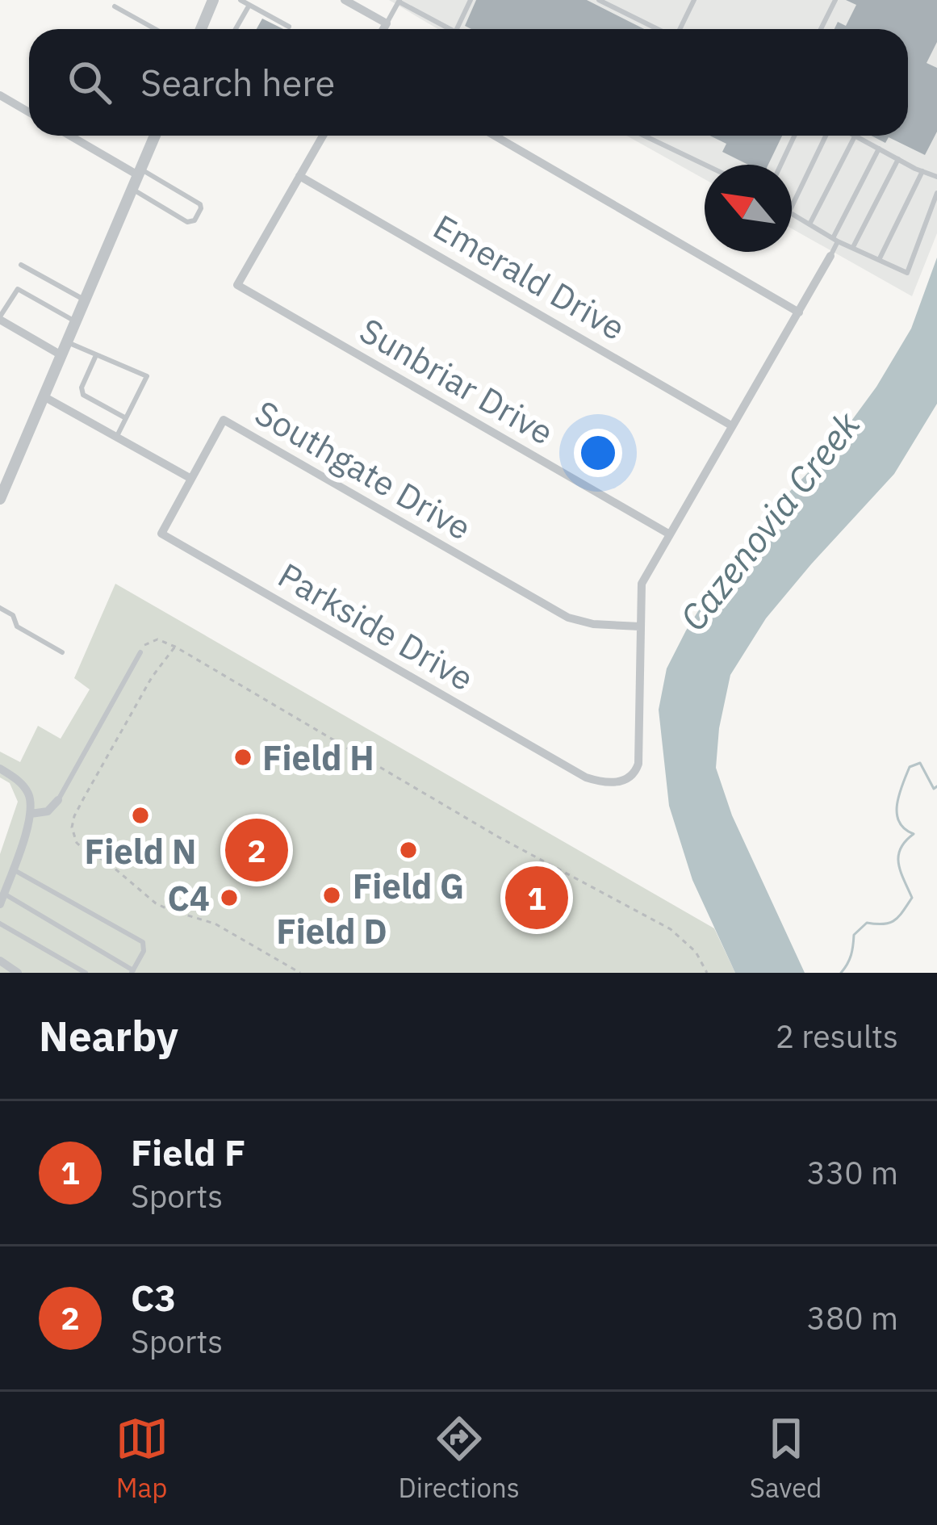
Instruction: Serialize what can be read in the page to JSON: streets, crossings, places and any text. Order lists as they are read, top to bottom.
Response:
{
  "streets": {
    "street": [
      "Emerald Drive",
      "Sunbriar Drive",
      "Southgate Drive",
      "Parkside Drive"
    ]
  },
  "crossings": [
    ["Emerald Drive", "Sunbriar Drive"],
    ["Southgate Drive", "Parkside Drive"]
  ],
  "water": ["Cazenovia Creek"],
  "places": [
    "Field H",
    "Field N",
    "Field G",
    "Field D",
    "C4"
  ],
  "north": "top left",
  "page": {
    "search": "Search here",
    "pins": ["2", "1"],
    "heading": ["Nearby", "2 results"],
    "list": [
      {
        "mark": "1",
        "name": "Field F",
        "note": "Sports",
        "value": "330 m"
      },
      {
        "mark": "2",
        "name": "C3",
        "note": "Sports",
        "value": "380 m"
      }
    ],
    "nav": ["Map", "Directions", "Saved"]
  }
}
